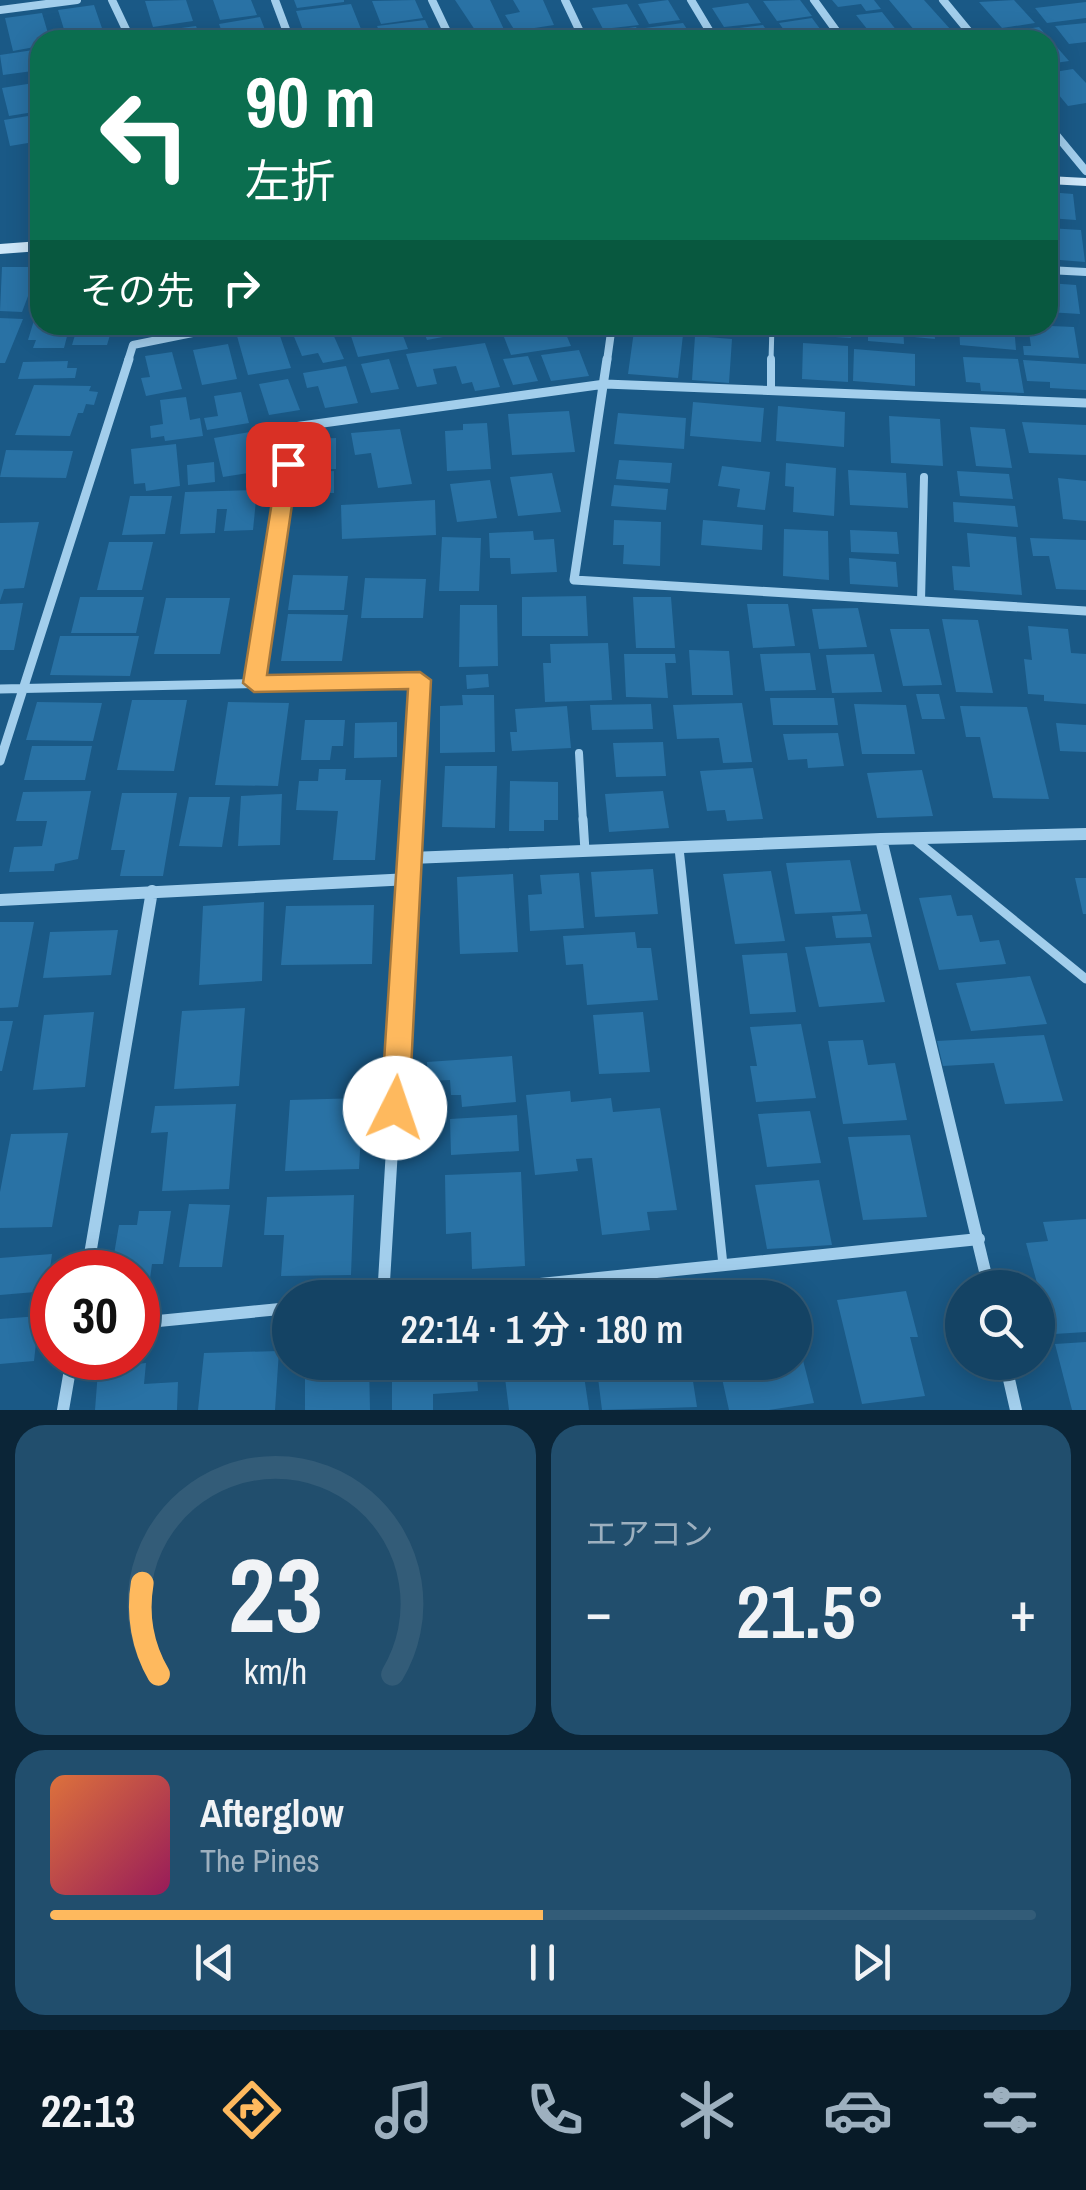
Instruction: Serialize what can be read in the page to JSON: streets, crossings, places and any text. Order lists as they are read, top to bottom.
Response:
{
  "page": {
    "turn": ["90 m", "左折"],
    "then": "その先",
    "limit": "30",
    "trip": "22:14 · 1 分 · 180 m",
    "tile": "エアコン",
    "heat": ["−", "21.5°", "+"],
    "song": ["Afterglow", "The Pines"],
    "tabs": "22:13",
    "gauge": ["23", "km/h"]
  }
}
